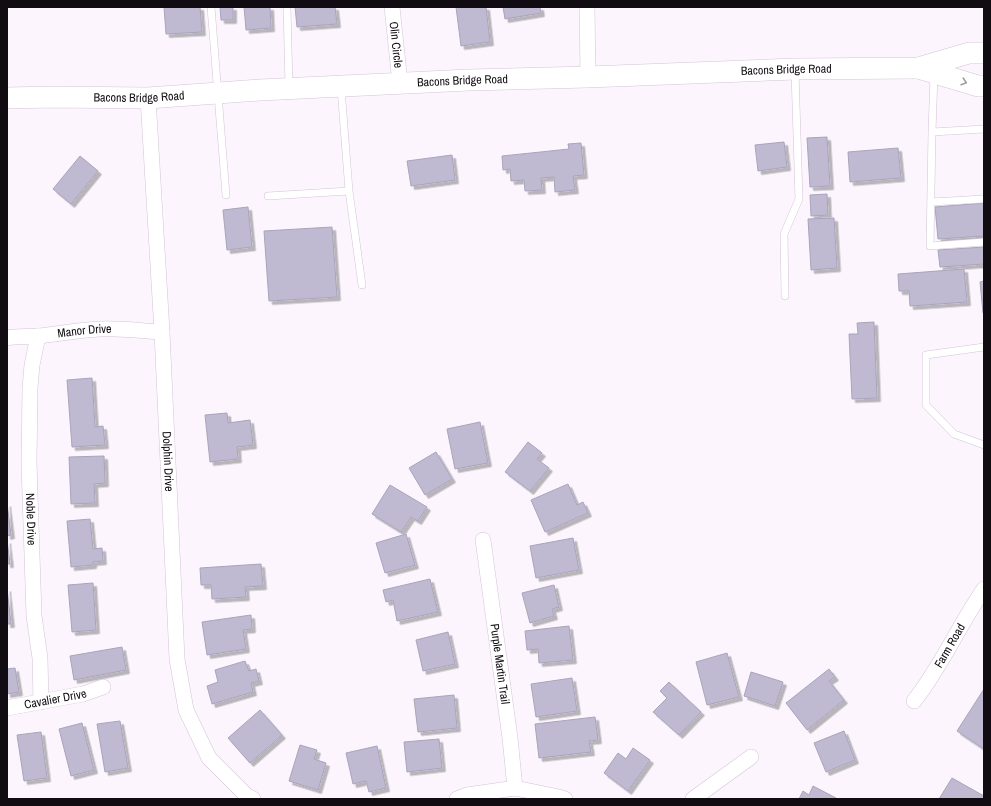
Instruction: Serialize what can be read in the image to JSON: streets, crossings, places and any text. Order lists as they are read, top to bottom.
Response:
{
  "streets": {
    "main road": ["Bacons Bridge Road"],
    "street": [
      "Olin Circle",
      "Manor Drive",
      "Dolphin Drive",
      "Noble Drive",
      "Farm Road",
      "Purple Martin Trail",
      "Cavalier Drive"
    ]
  },
  "crossings": [
    ["Olin Circle", "Bacons Bridge Road"],
    ["Bacons Bridge Road", "Dolphin Drive"],
    ["Manor Drive", "Dolphin Drive"],
    ["Manor Drive", "Noble Drive"],
    ["Noble Drive", "Cavalier Drive"]
  ]
}
